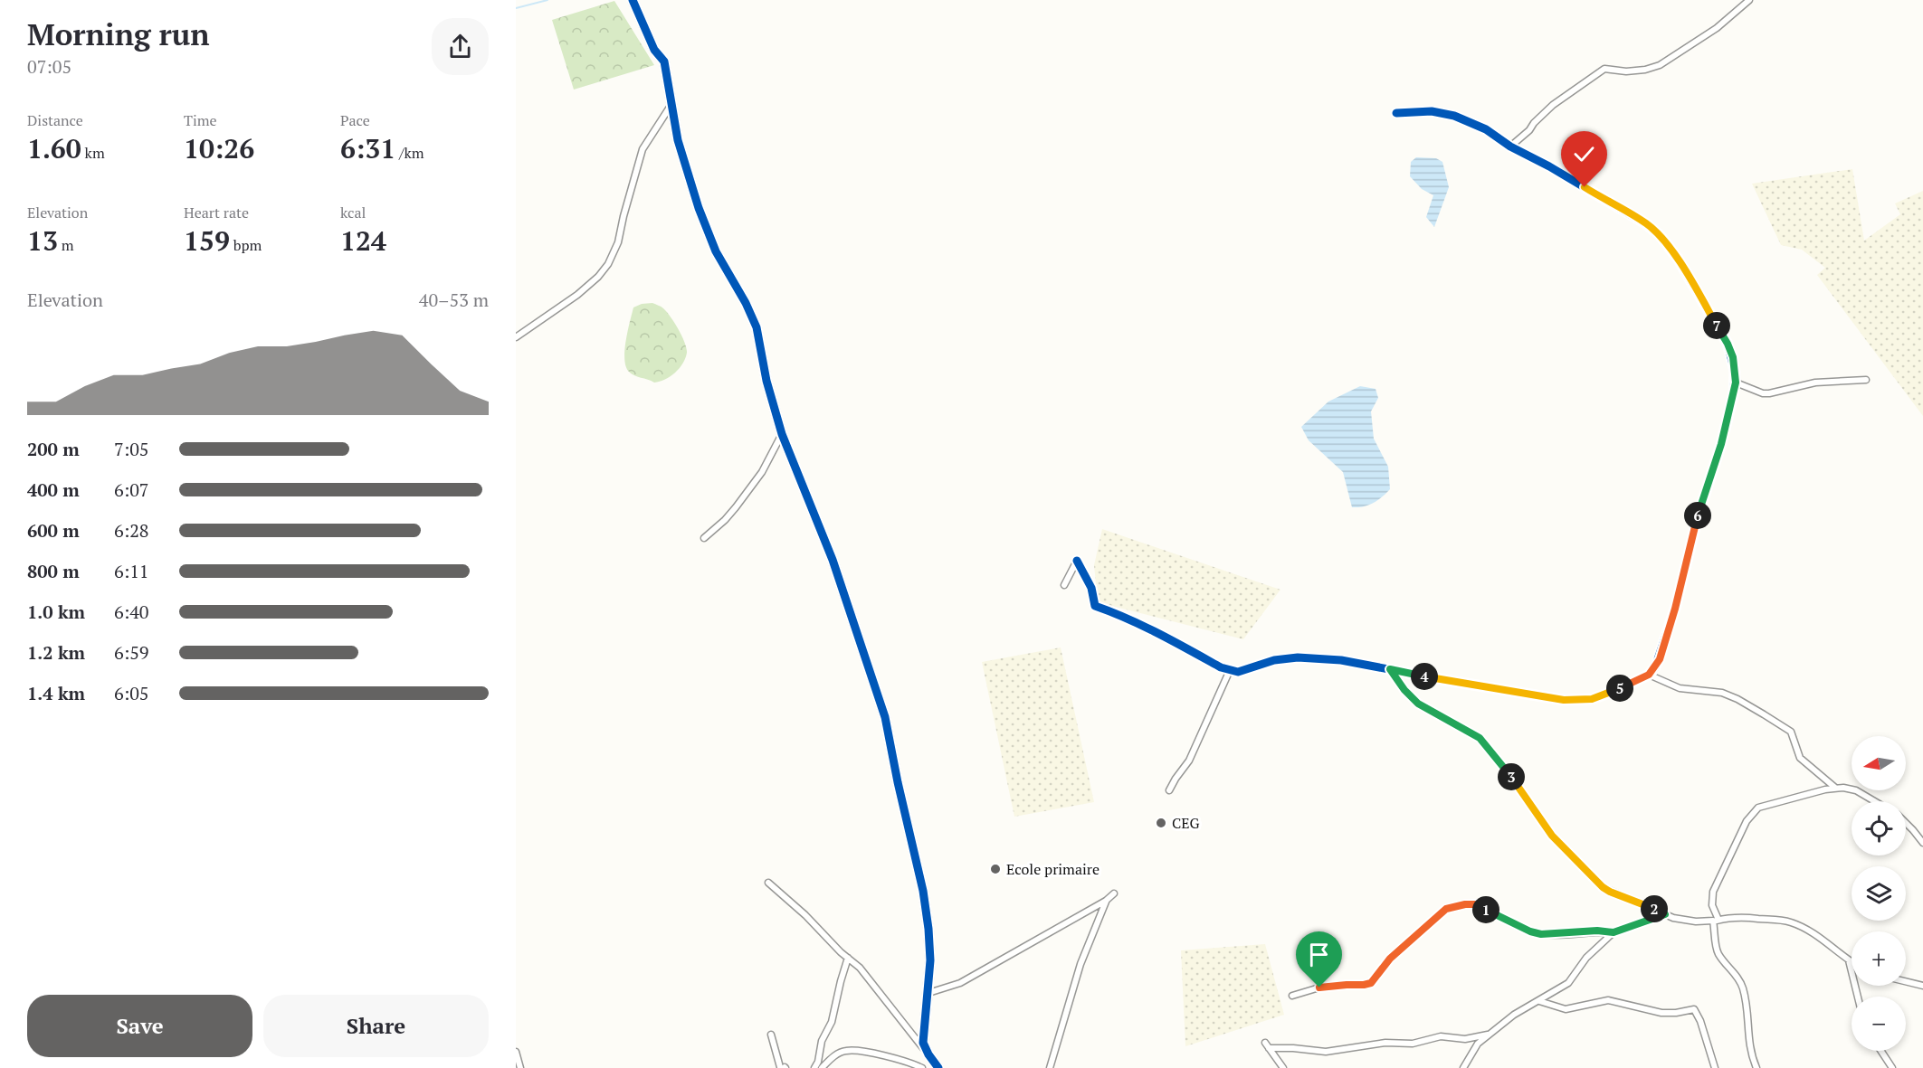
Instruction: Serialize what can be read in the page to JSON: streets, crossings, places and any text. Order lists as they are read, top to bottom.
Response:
{
  "places": ["CEG", "Ecole primaire"],
  "north": "left",
  "page": {
    "heading": ["Morning run", "07:05"],
    "stats": [
      ["Distance", "1.60 km"],
      ["Time", "10:26"],
      ["Pace", "6:31 /km"],
      ["Elevation", "13 m"],
      ["Heart rate", "159 bpm"],
      ["kcal", "124"]
    ],
    "chart": ["Elevation", "40–53 m"],
    "pins": [
      "7",
      "6",
      "4",
      "5",
      "3",
      "2",
      "1"
    ],
    "list": [
      {
        "name": "200 m",
        "note": "7:05"
      },
      {
        "name": "400 m",
        "note": "6:07"
      },
      {
        "name": "600 m",
        "note": "6:28"
      },
      {
        "name": "800 m",
        "note": "6:11"
      },
      {
        "name": "1.0 km",
        "note": "6:40"
      },
      {
        "name": "1.2 km",
        "note": "6:59"
      },
      {
        "name": "1.4 km",
        "note": "6:05"
      }
    ],
    "map_buttons": ["+", "−"],
    "buttons": ["Save", "Share"]
  }
}
